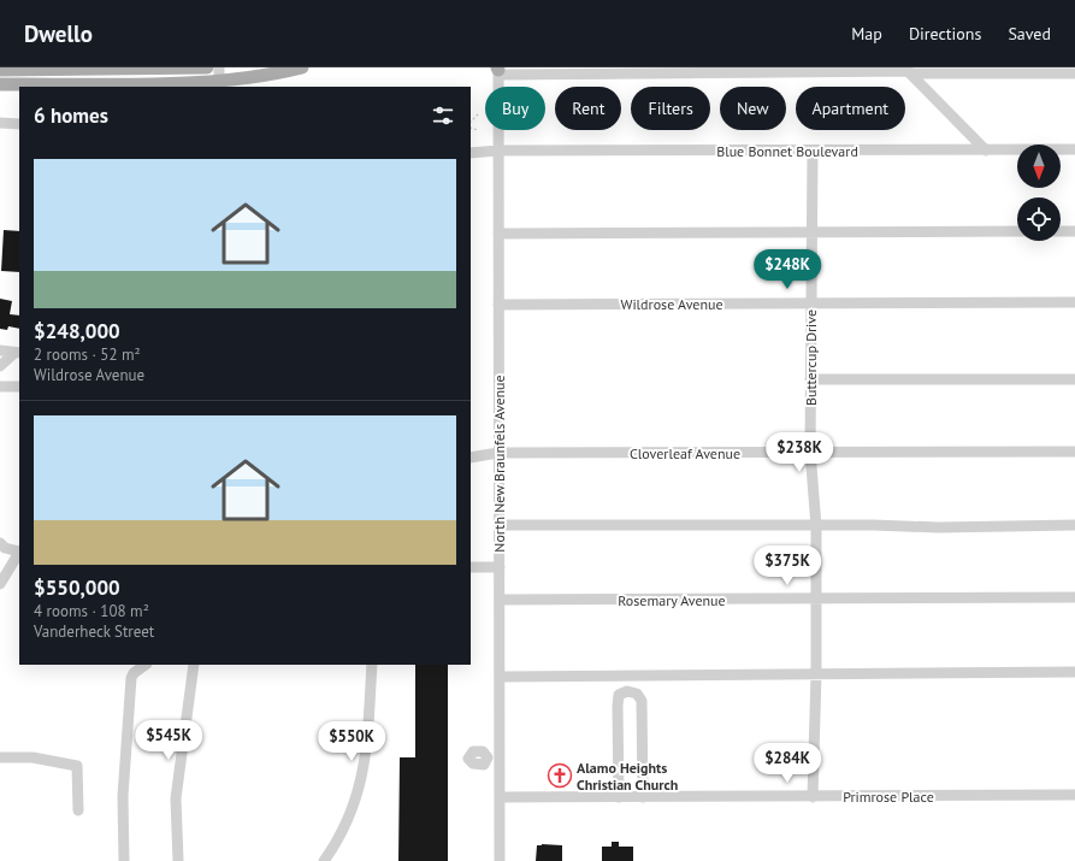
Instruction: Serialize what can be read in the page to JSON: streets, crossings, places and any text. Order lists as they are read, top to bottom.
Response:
{
  "streets": {
    "street": [
      "Blue Bonnet Boulevard",
      "Wildrose Avenue",
      "Buttercup Drive",
      "Cloverleaf Avenue",
      "North New Braunfels Avenue",
      "Rosemary Avenue",
      "Primrose Place"
    ]
  },
  "crossings": [
    ["Blue Bonnet Boulevard", "Buttercup Drive"],
    ["Blue Bonnet Boulevard", "North New Braunfels Avenue"],
    ["Wildrose Avenue", "Buttercup Drive"],
    ["Wildrose Avenue", "North New Braunfels Avenue"],
    ["Buttercup Drive", "Cloverleaf Avenue"],
    ["Buttercup Drive", "Rosemary Avenue"],
    ["Buttercup Drive", "Primrose Place"],
    ["Cloverleaf Avenue", "North New Braunfels Avenue"],
    ["North New Braunfels Avenue", "Rosemary Avenue"],
    ["North New Braunfels Avenue", "Primrose Place"]
  ],
  "places": {
    "church": ["Alamo Heights Christian Church"]
  },
  "north": "bottom",
  "page": {
    "header": "Dwello",
    "nav": ["Map", "Directions", "Saved"],
    "chip": [
      "Buy",
      "Rent",
      "Filters",
      "New",
      "Apartment"
    ],
    "heading": "6 homes",
    "list": [
      {
        "name": "$248,000",
        "note": "2 rooms · 52 m² · Wildrose Avenue"
      },
      {
        "name": "$550,000",
        "note": "4 rooms · 108 m² · Vanderheck Street"
      }
    ],
    "price": [
      "$248K",
      "$238K",
      "$375K",
      "$545K",
      "$550K",
      "$284K"
    ]
  }
}
